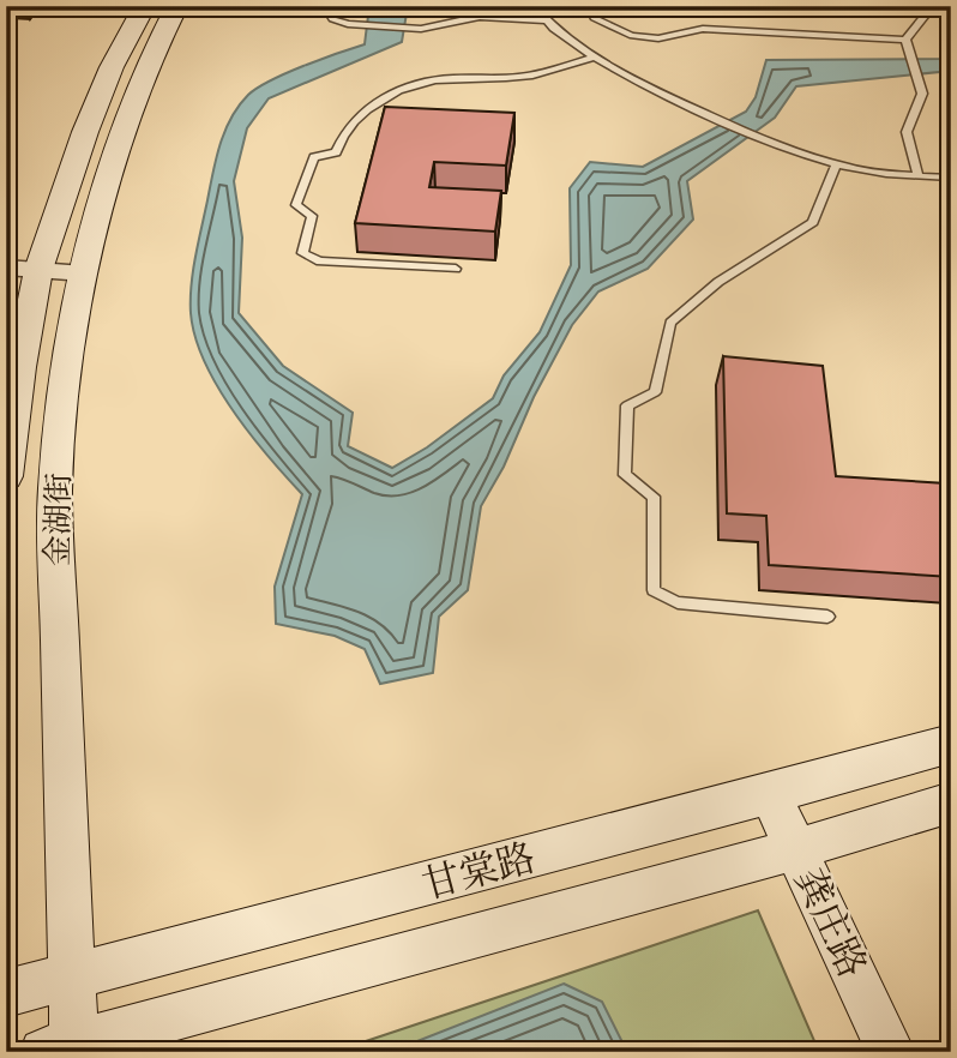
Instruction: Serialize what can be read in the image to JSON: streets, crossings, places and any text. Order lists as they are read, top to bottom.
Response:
{
  "streets": {
    "main road": ["金湖街", "甘棠路", "龚庄路"]
  },
  "crossings": [
    ["金湖街", "甘棠路"],
    ["甘棠路", "龚庄路"]
  ]
}
